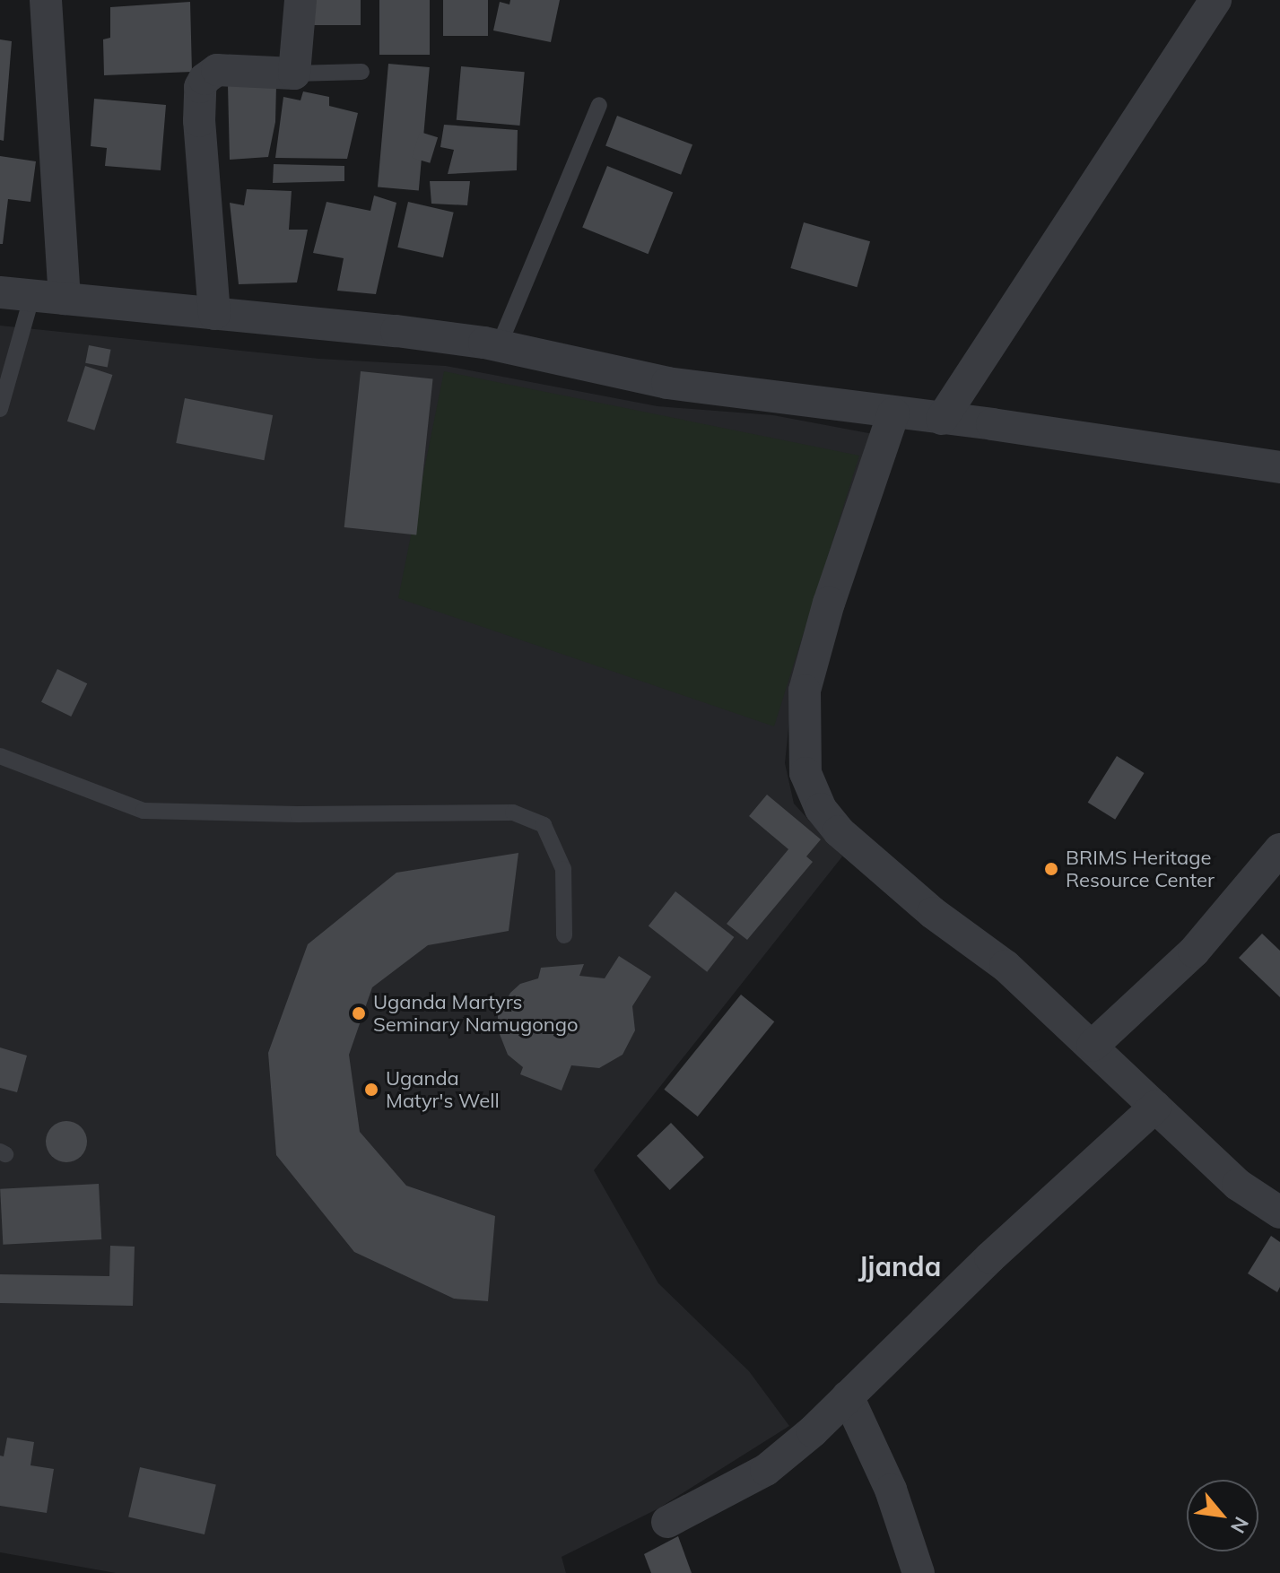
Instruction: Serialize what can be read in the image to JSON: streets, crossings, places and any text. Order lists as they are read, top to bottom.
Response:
{
  "districts": ["Jjanda"],
  "places": ["BRIMS Heritage Resource Center", "Uganda Martyrs Seminary Namugongo", "Uganda Matyr's Well"],
  "north": "bottom right"
}
